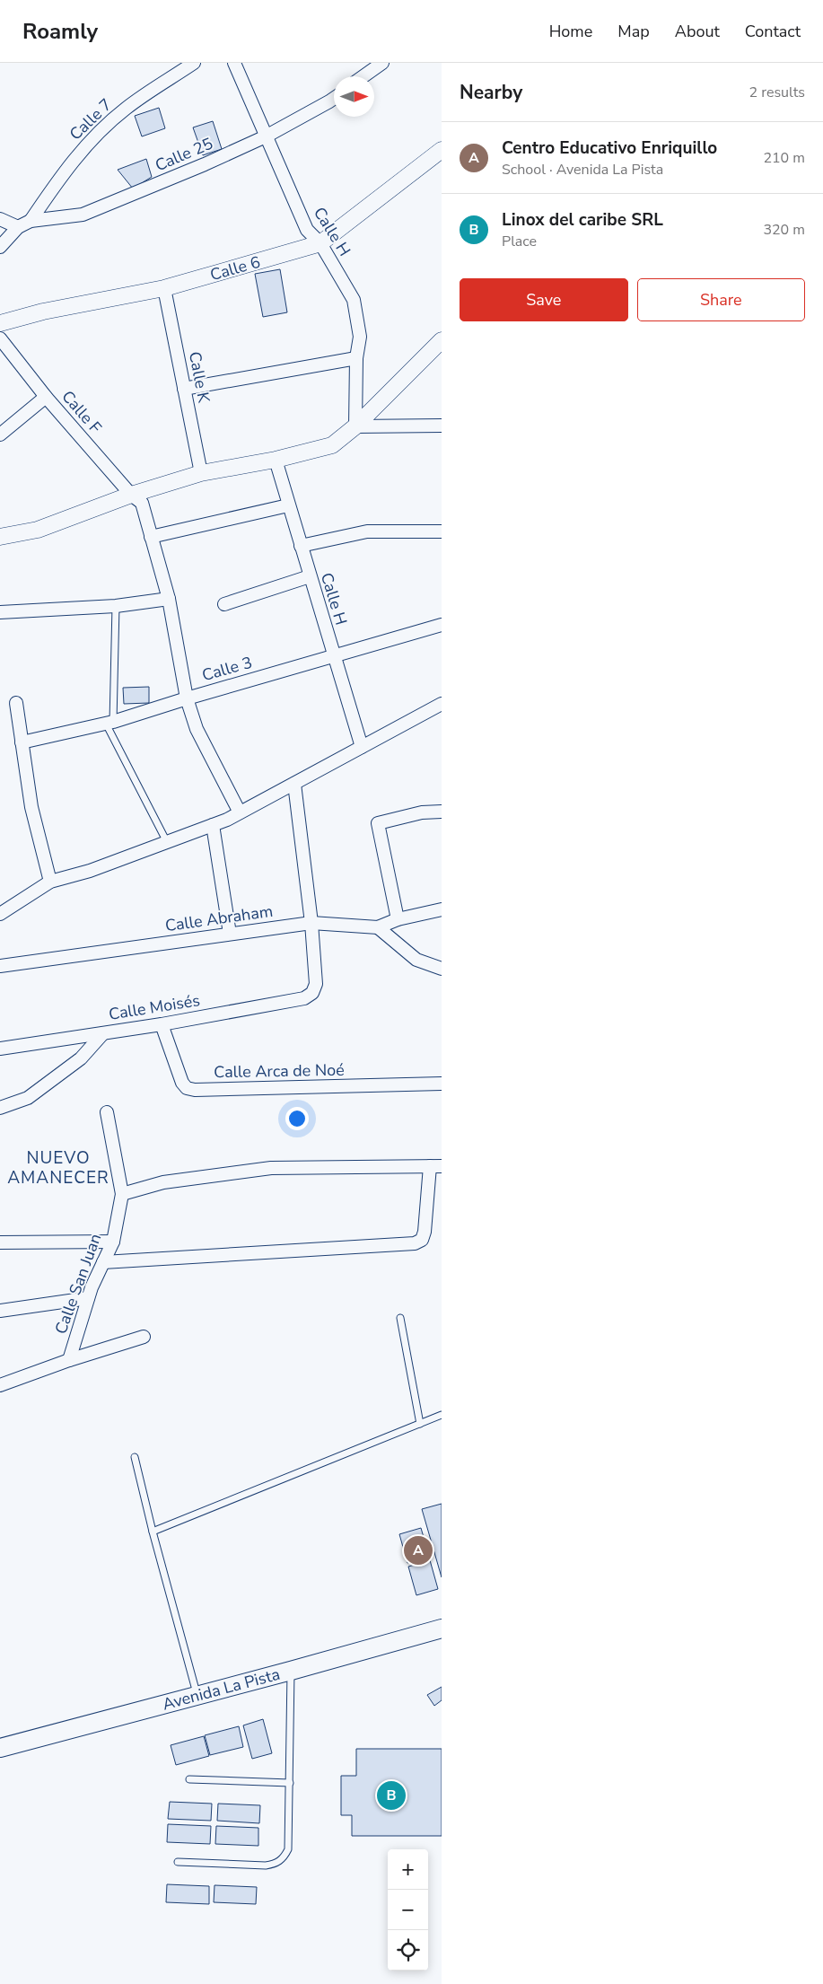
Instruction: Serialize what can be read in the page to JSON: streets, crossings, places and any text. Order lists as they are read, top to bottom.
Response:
{
  "streets": {
    "main road": ["Avenida La Pista"],
    "street": [
      "Calle 7",
      "Calle 25",
      "Calle H",
      "Calle 6",
      "Calle K",
      "Calle F",
      "Calle 3",
      "Calle Abraham",
      "Calle Moisés",
      "Calle Arca de Noé",
      "Calle San Juan"
    ]
  },
  "crossings": [
    ["Calle 7", "Calle 25"],
    ["Calle 25", "Calle H"],
    ["Calle H", "Calle 6"],
    ["Calle H", "Calle 3"],
    ["Calle 6", "Calle K"],
    ["Calle Abraham", "Calle Moisés"],
    ["Calle Moisés", "Calle Arca de Noé"]
  ],
  "districts": ["NUEVO AMANECER"],
  "north": "right",
  "page": {
    "header": "Roamly",
    "nav": [
      "Home",
      "Map",
      "About",
      "Contact"
    ],
    "heading": ["Nearby", "2 results"],
    "list": [
      {
        "mark": "A",
        "name": "Centro Educativo Enriquillo",
        "note": "School · Avenida La Pista",
        "value": "210 m"
      },
      {
        "mark": "B",
        "name": "Linox del caribe SRL",
        "note": "Place",
        "value": "320 m"
      }
    ],
    "buttons": ["Save", "Share"],
    "pins": ["A", "B"],
    "map_buttons": ["+", "−"]
  }
}
